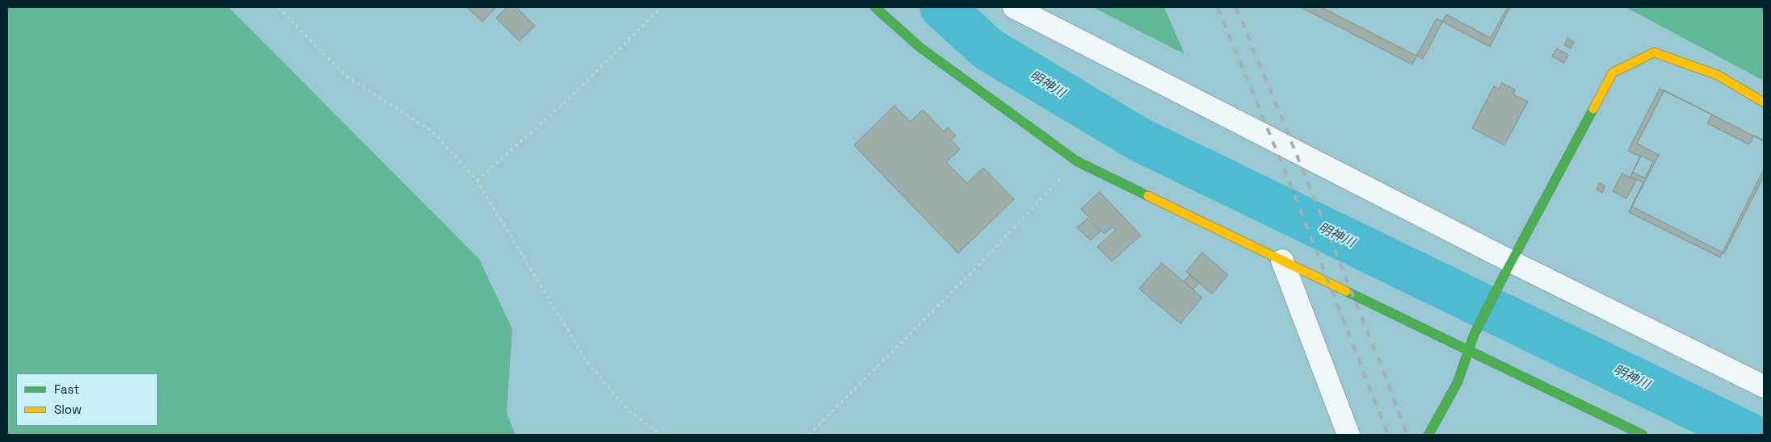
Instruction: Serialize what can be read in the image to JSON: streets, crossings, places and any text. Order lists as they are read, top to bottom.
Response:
{
  "water": ["明神川"],
  "legend": ["Fast", "Slow"]
}
